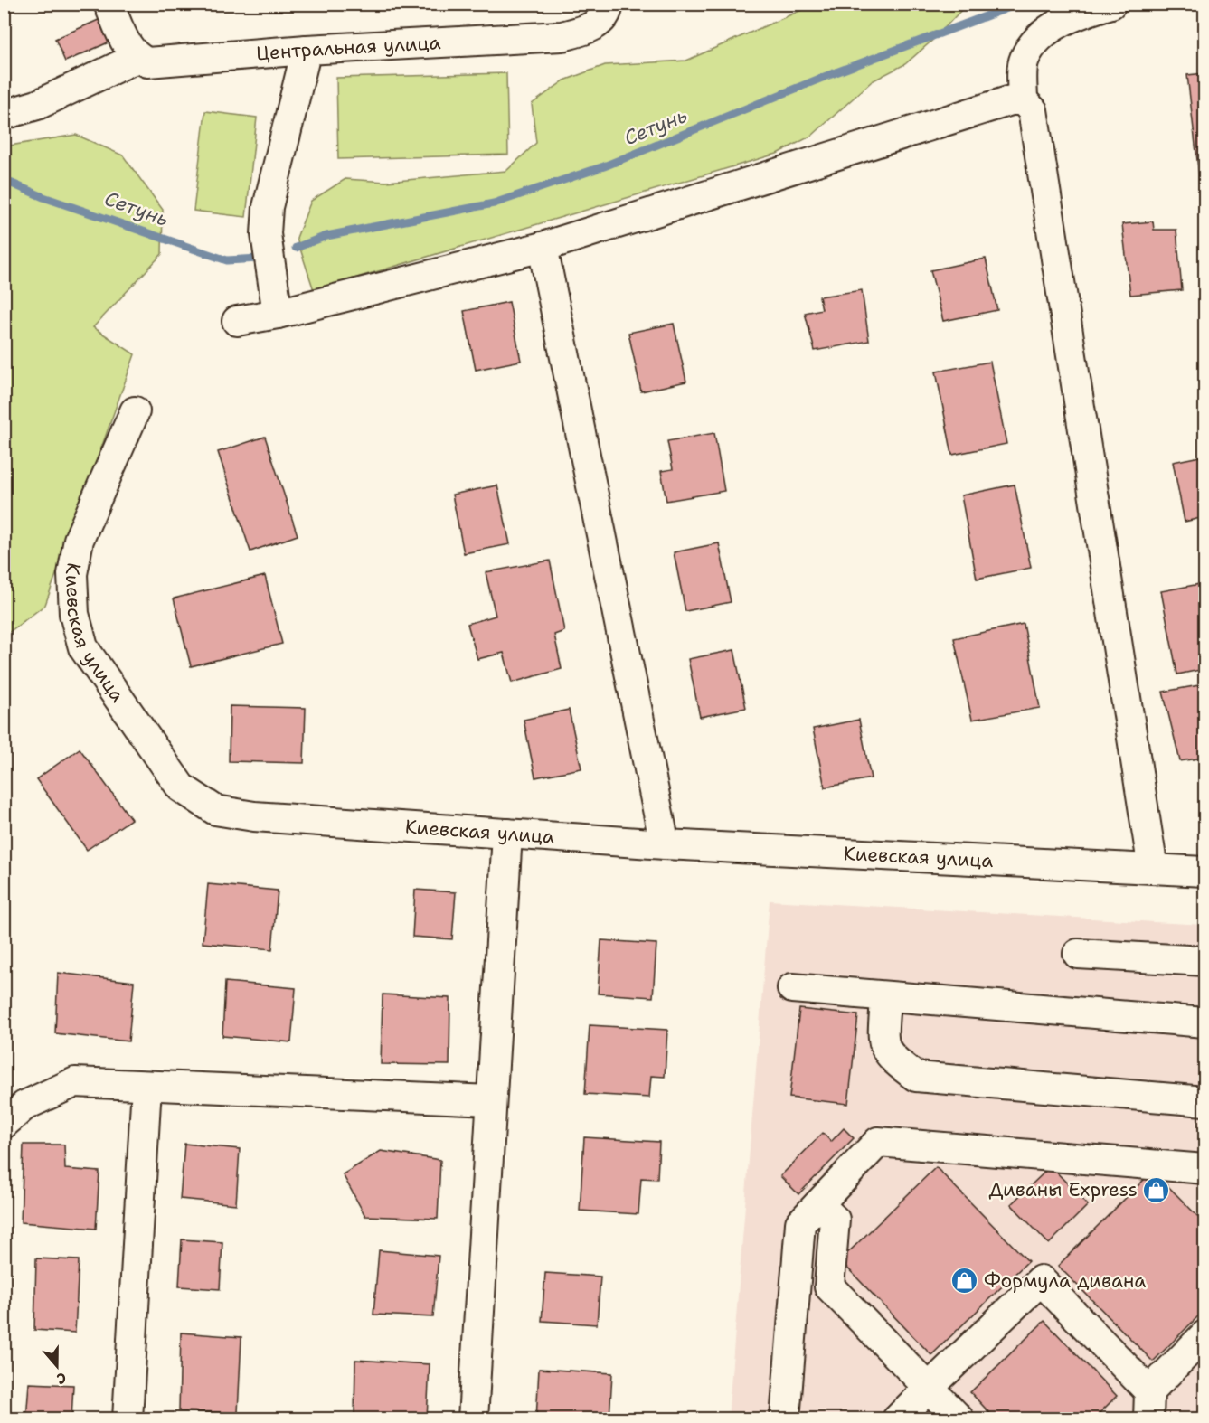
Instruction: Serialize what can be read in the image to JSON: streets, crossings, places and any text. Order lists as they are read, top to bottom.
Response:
{
  "streets": {
    "street": ["Центральная улица", "Киевская улица"]
  },
  "water": ["Сетунь"],
  "places": {
    "shop": ["Диваны Express", "Формула дивана"]
  },
  "north": "bottom"
}
